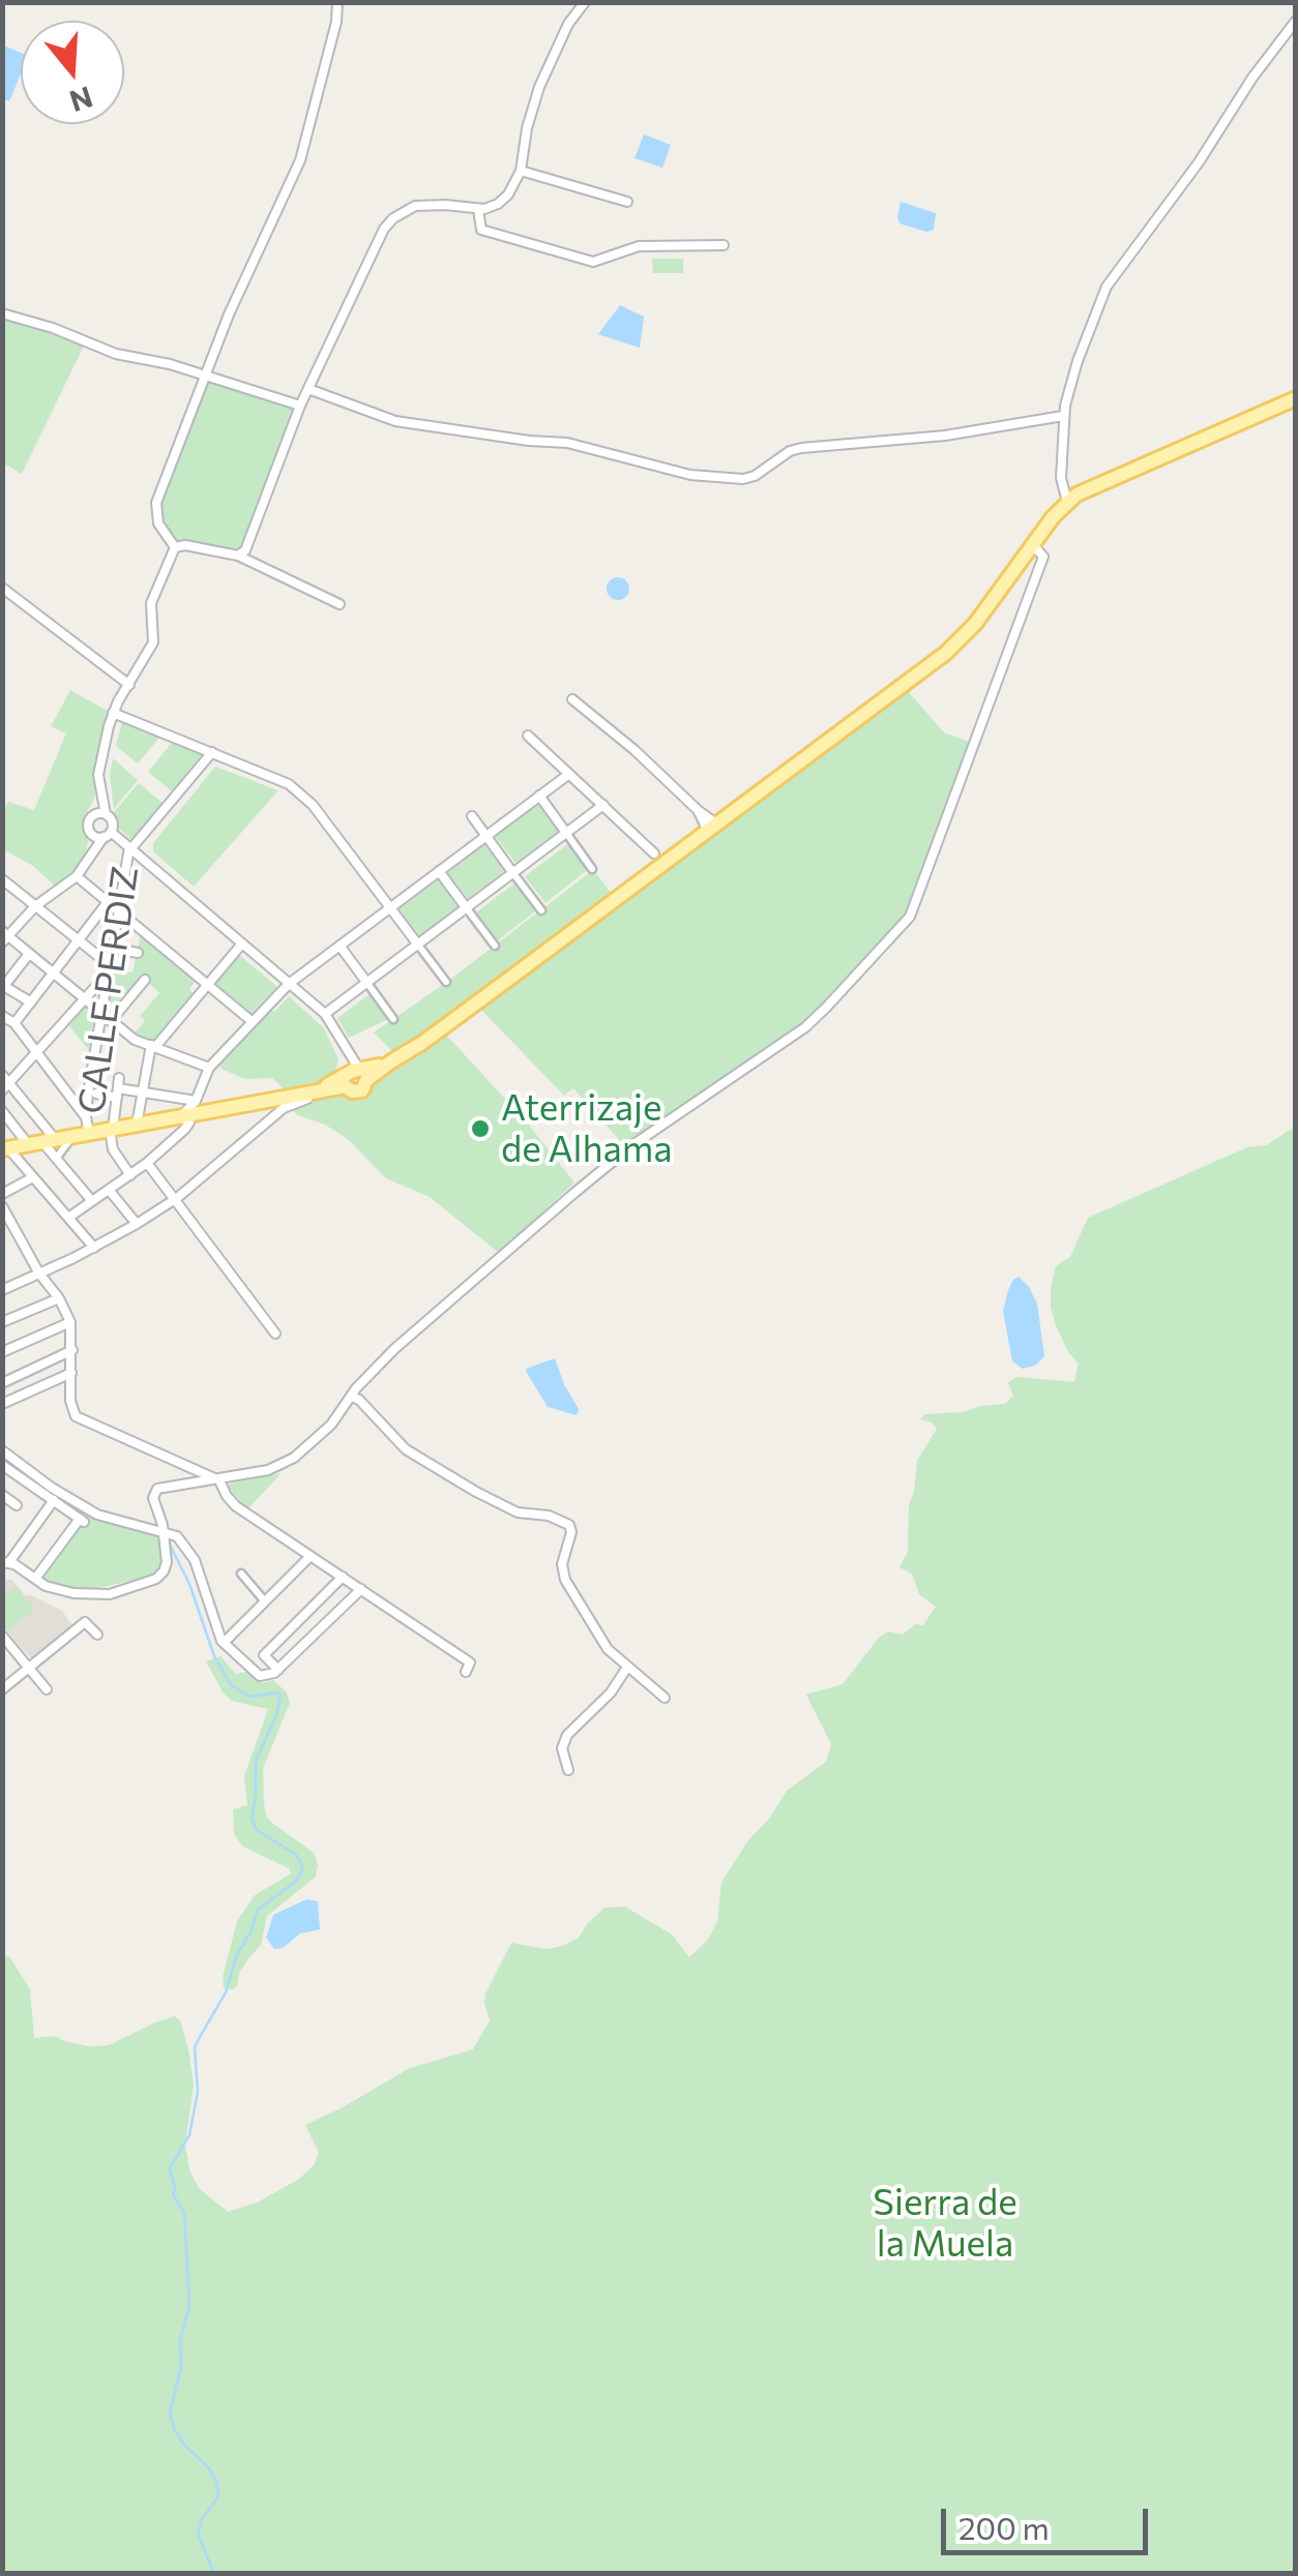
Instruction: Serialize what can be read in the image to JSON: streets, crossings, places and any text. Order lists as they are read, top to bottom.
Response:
{
  "streets": {
    "street": ["CALLE PERDIZ"]
  },
  "parks": ["Sierra de la Muela"],
  "places": ["Aterrizaje de Alhama"],
  "scale_bar": "200 m",
  "north": "bottom"
}
